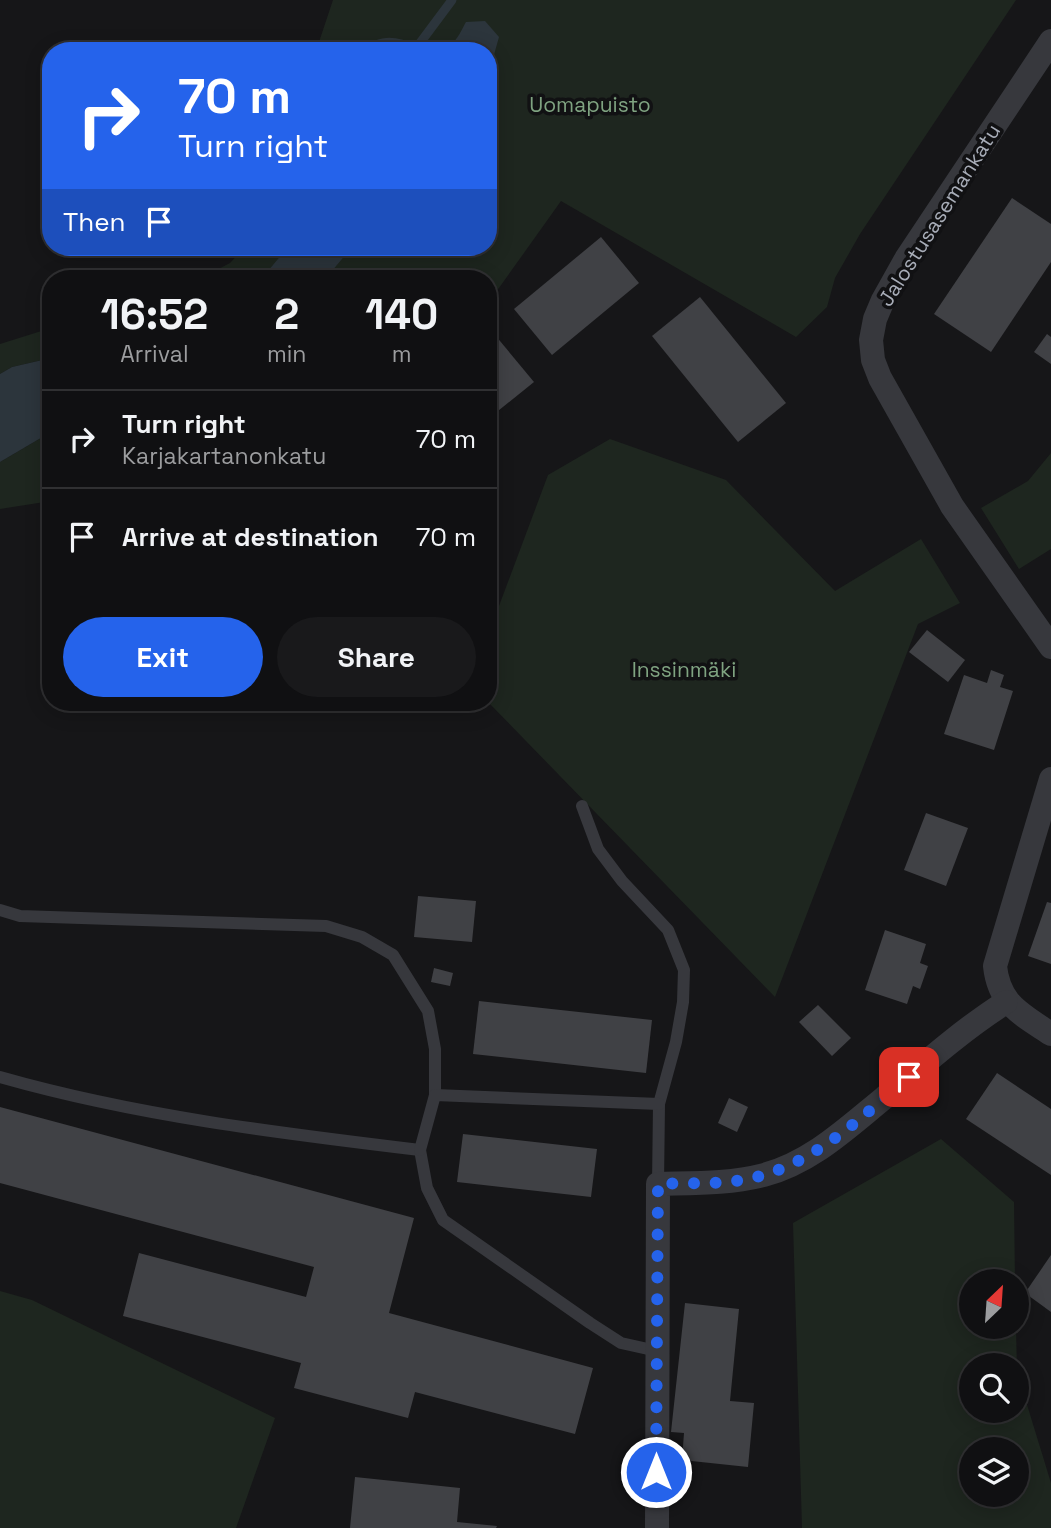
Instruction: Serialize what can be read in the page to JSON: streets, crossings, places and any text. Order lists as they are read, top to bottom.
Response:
{
  "streets": {
    "street": ["Jalostusasemankatu"]
  },
  "parks": ["Uomapuisto", "Inssinmäki"],
  "north": "top right",
  "page": {
    "turn": ["70 m", "Turn right"],
    "then": "Then",
    "eta": [
      "16:52",
      "Arrival",
      "2",
      "min",
      "140",
      "m"
    ],
    "list": [
      {
        "name": "Turn right",
        "note": "Karjakartanonkatu",
        "value": "70 m"
      },
      {
        "name": "Arrive at destination",
        "value": "70 m"
      }
    ],
    "buttons": ["Exit", "Share"]
  }
}
